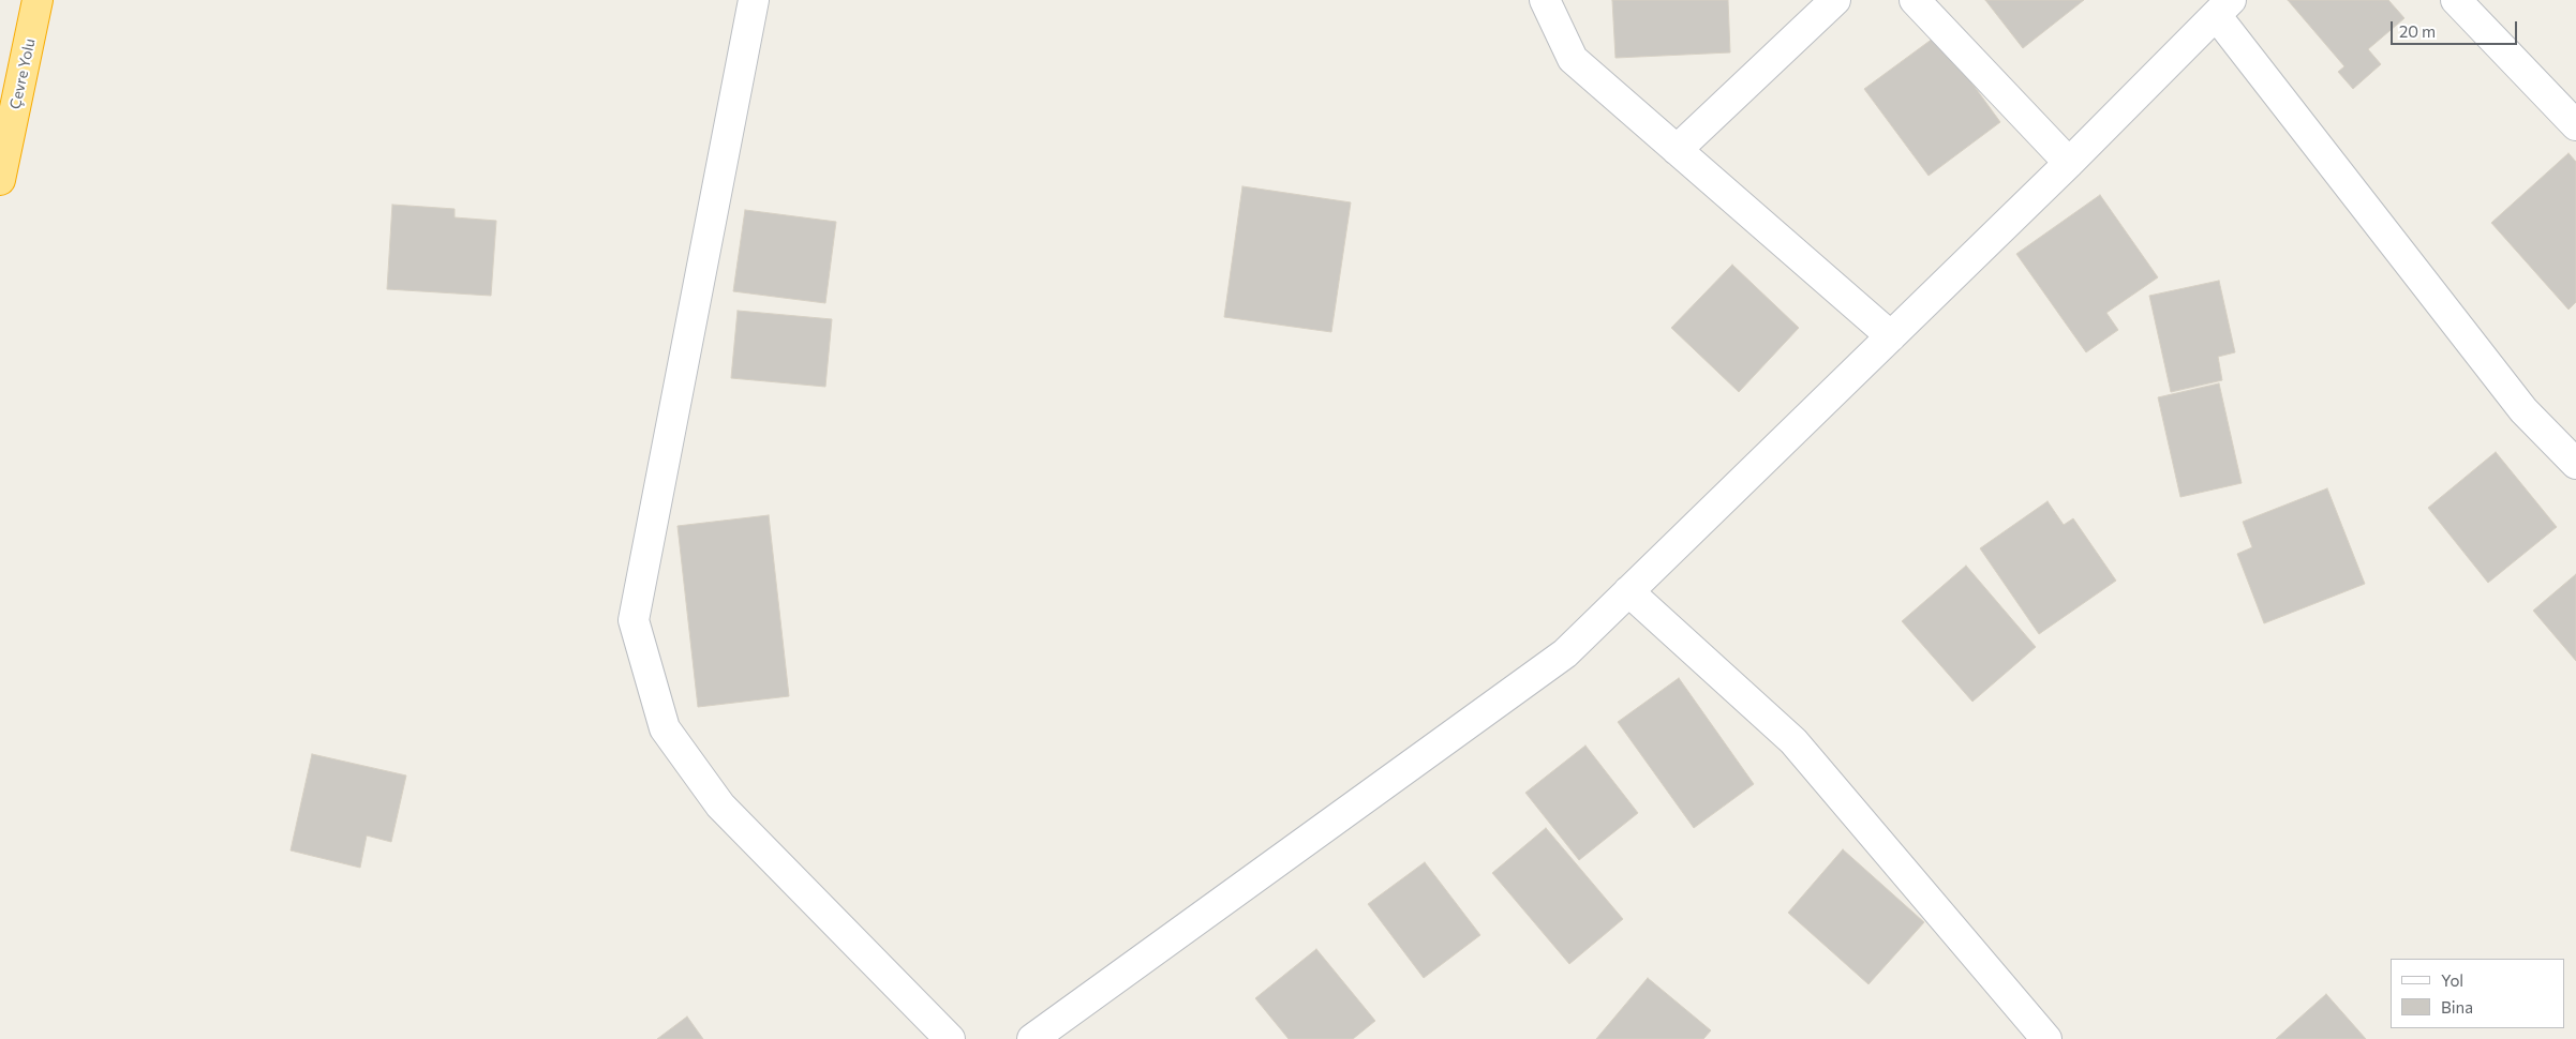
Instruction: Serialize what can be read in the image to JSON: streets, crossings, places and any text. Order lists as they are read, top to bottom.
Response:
{
  "streets": {
    "highway": ["Çevre Yolu"]
  },
  "legend": ["Yol", "Bina"],
  "scale_bar": "20 m"
}
